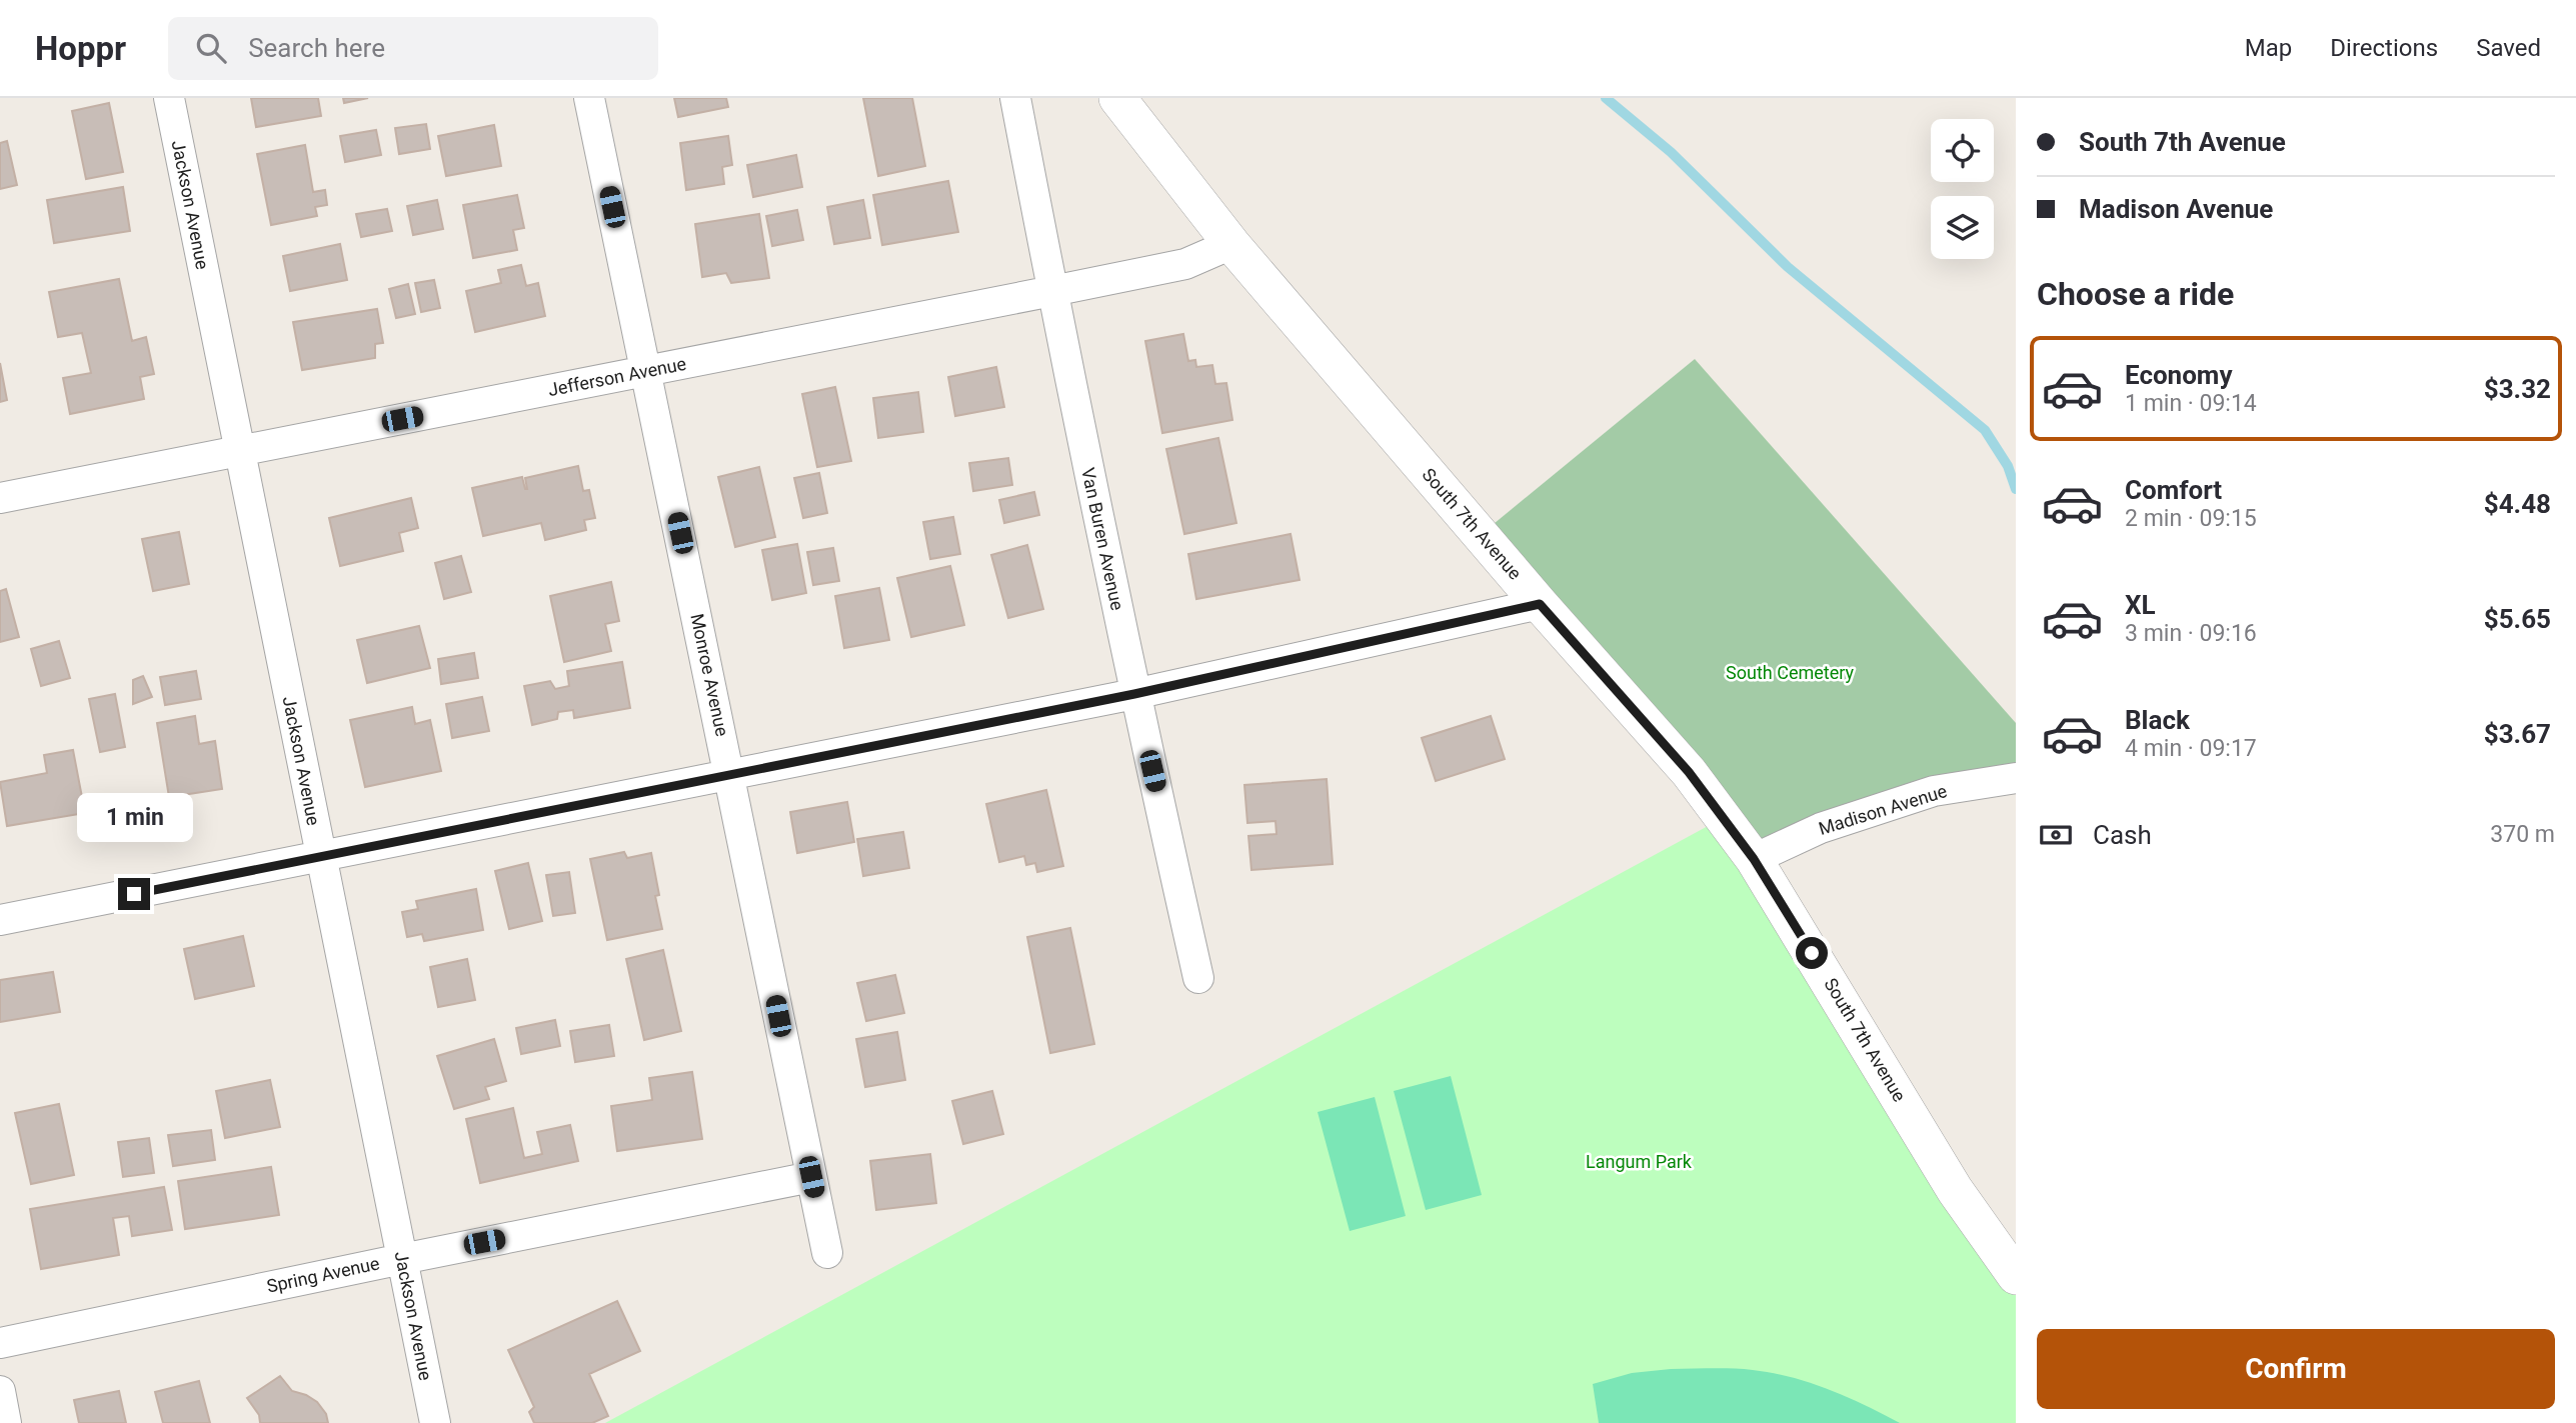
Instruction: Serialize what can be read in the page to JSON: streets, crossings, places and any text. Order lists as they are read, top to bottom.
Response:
{
  "streets": {
    "street": [
      "Jackson Avenue",
      "Jefferson Avenue",
      "South 7th Avenue",
      "Van Buren Avenue",
      "Monroe Avenue",
      "Madison Avenue",
      "Spring Avenue"
    ]
  },
  "crossings": [
    ["Jackson Avenue", "Jefferson Avenue"],
    ["Jackson Avenue", "Spring Avenue"],
    ["Jefferson Avenue", "South 7th Avenue"],
    ["Jefferson Avenue", "Van Buren Avenue"],
    ["Jefferson Avenue", "Monroe Avenue"],
    ["South 7th Avenue", "Madison Avenue"],
    ["Monroe Avenue", "Spring Avenue"]
  ],
  "parks": ["South Cemetery", "Langum Park"],
  "page": {
    "header": "Hoppr",
    "search": "Search here",
    "nav": ["Map", "Directions", "Saved"],
    "banner": ["South 7th Avenue", "Madison Avenue"],
    "heading": "Choose a ride",
    "list": [
      {
        "name": "Economy",
        "note": "1 min · 09:14",
        "value": "$3.32"
      },
      {
        "name": "Comfort",
        "note": "2 min · 09:15",
        "value": "$4.48"
      },
      {
        "name": "XL",
        "note": "3 min · 09:16",
        "value": "$5.65"
      },
      {
        "name": "Black",
        "note": "4 min · 09:17",
        "value": "$3.67"
      }
    ],
    "bubble": "1 min",
    "pay": ["Cash", "370 m"],
    "buttons": "Confirm"
  }
}
